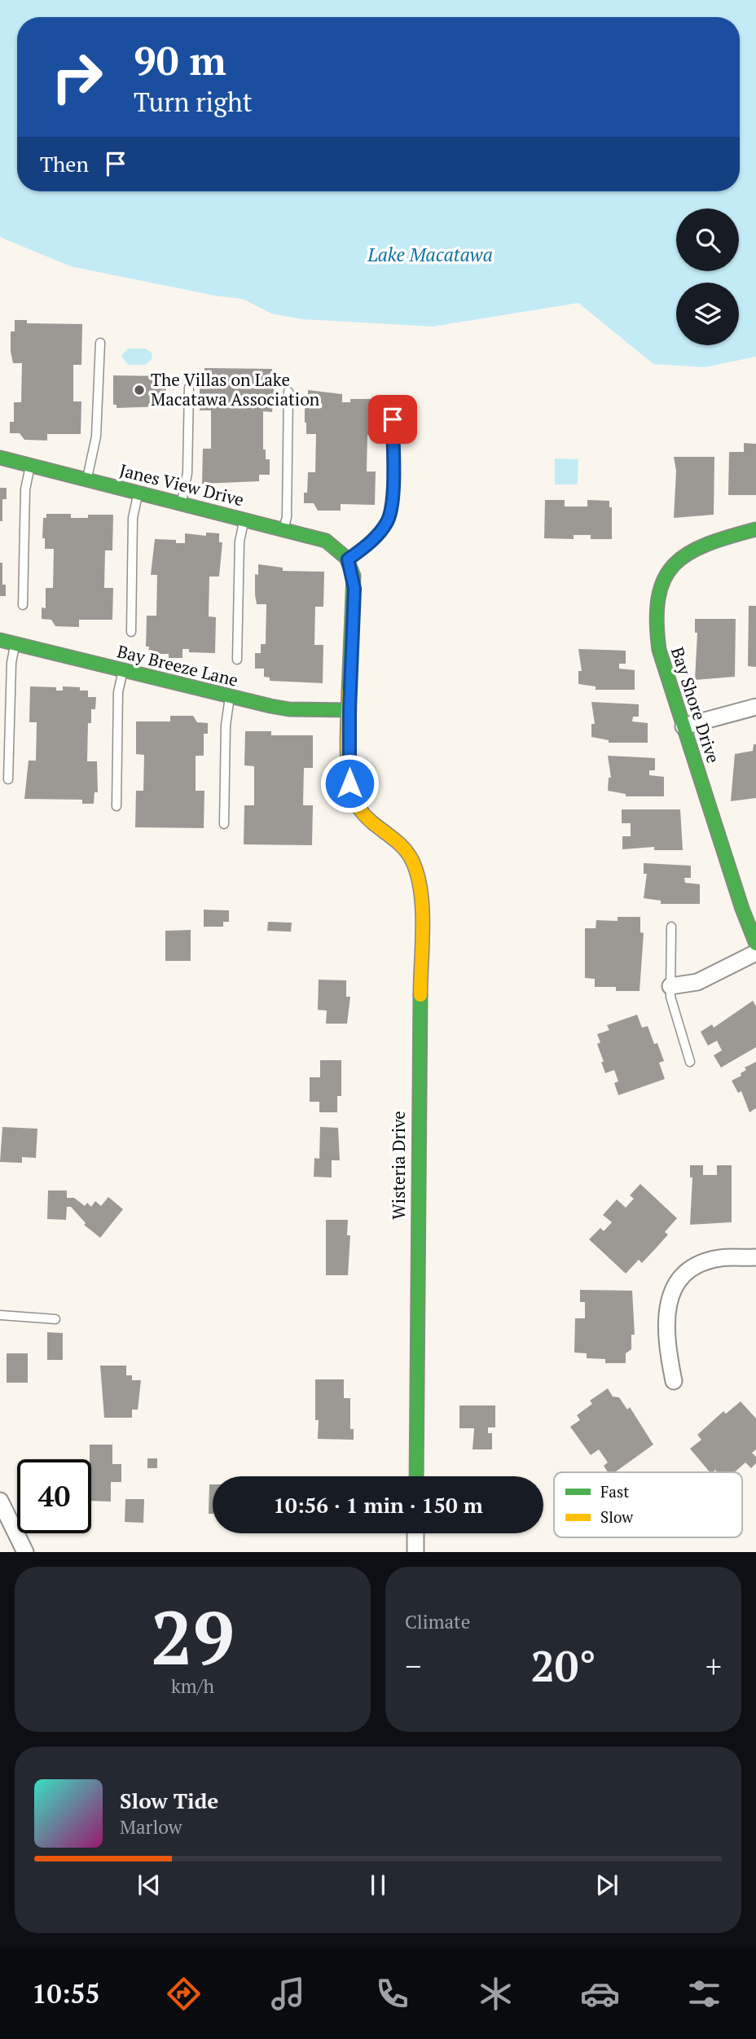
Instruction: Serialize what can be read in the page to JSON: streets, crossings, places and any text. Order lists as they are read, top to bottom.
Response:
{
  "streets": {
    "street": [
      "Janes View Drive",
      "Bay Breeze Lane",
      "Bay Shore Drive",
      "Wisteria Drive"
    ]
  },
  "crossings": [
    ["Bay Breeze Lane", "Wisteria Drive"]
  ],
  "water": ["Lake Macatawa"],
  "places": ["The Villas on Lake Macatawa Association"],
  "legend": ["Fast", "Slow"],
  "page": {
    "turn": ["90 m", "Turn right"],
    "then": "Then",
    "limit": "40",
    "trip": "10:56 · 1 min · 150 m",
    "tile": [
      ["29", "km/h"],
      "Climate"
    ],
    "heat": ["−", "20°", "+"],
    "song": ["Slow Tide", "Marlow"],
    "tabs": "10:55"
  }
}
